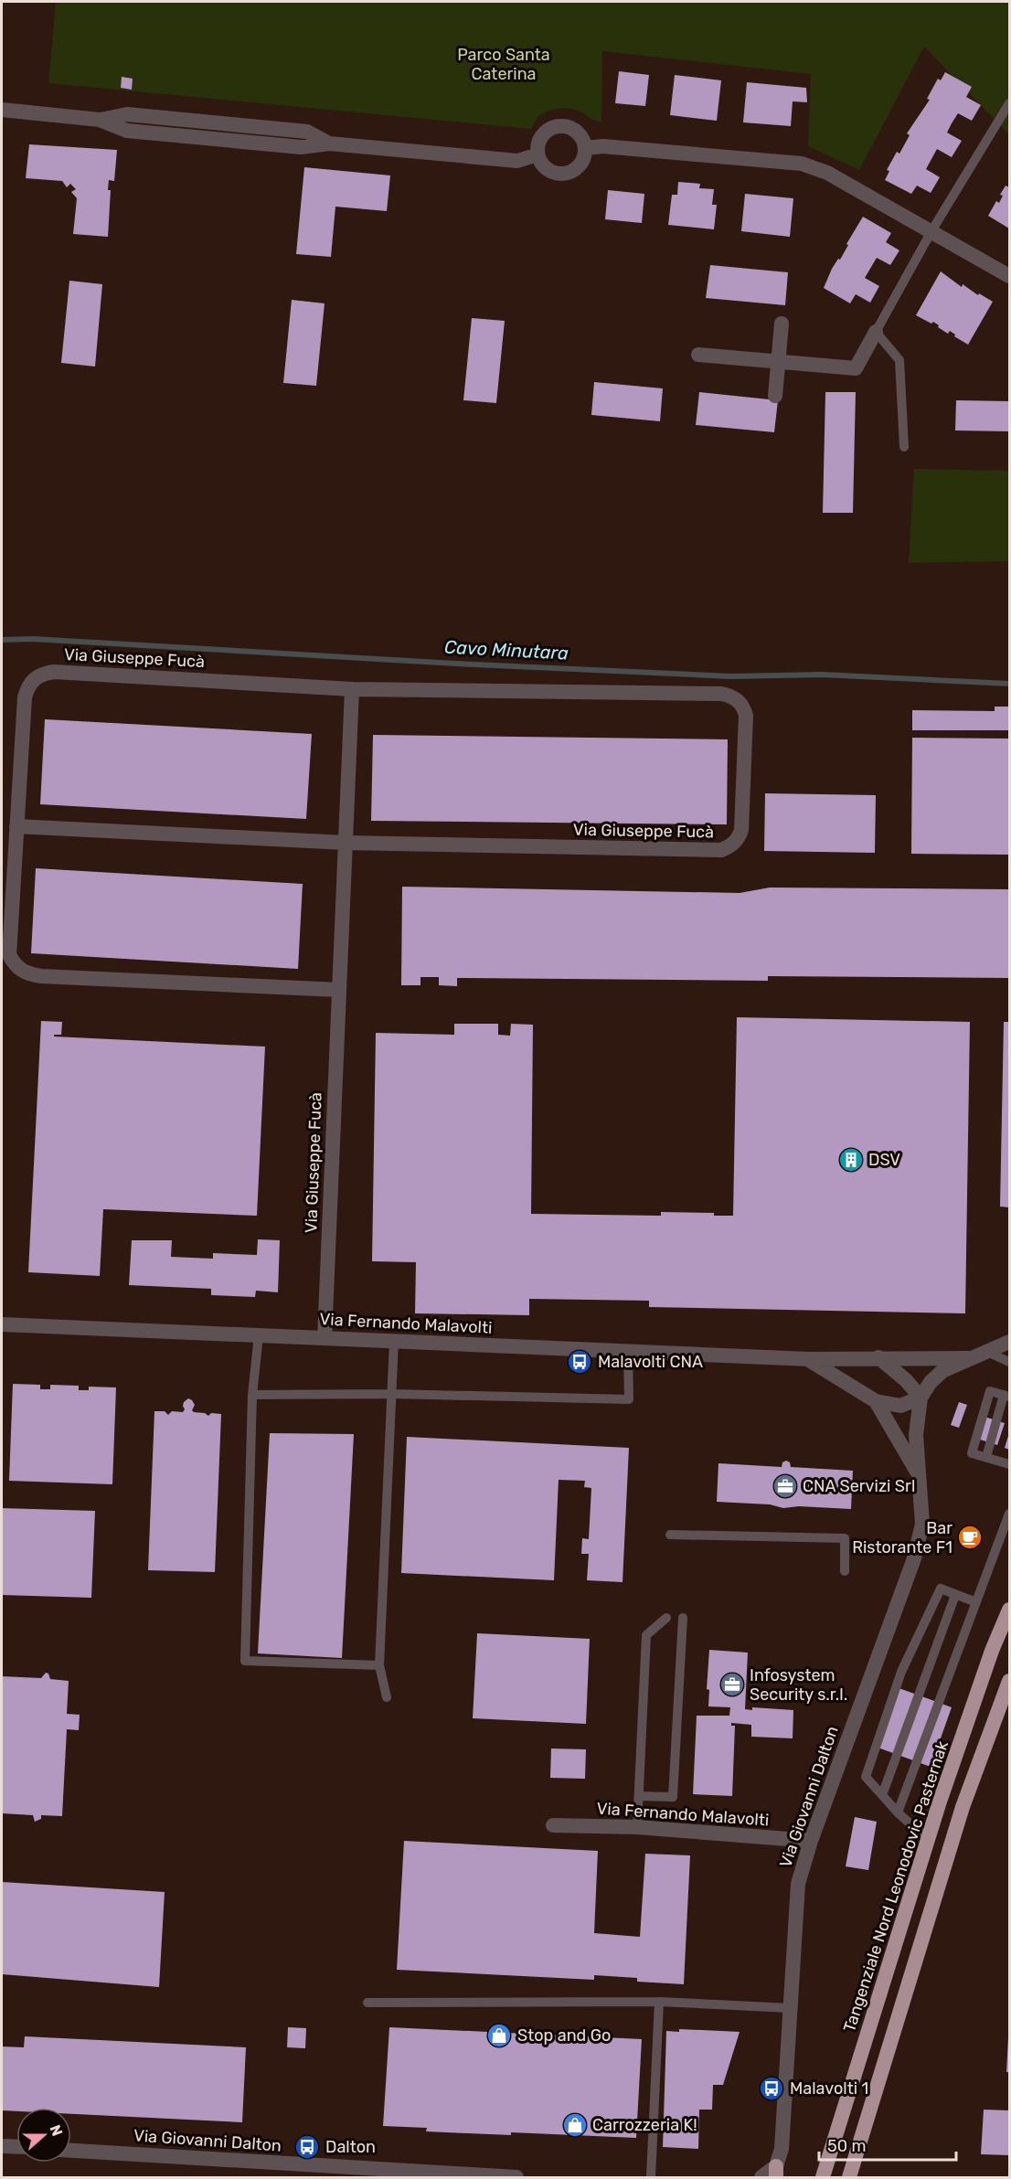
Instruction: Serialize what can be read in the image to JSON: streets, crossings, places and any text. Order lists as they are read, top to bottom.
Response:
{
  "streets": {
    "highway": ["Tangenziale Nord Leonodovic Pasternak"],
    "street": ["Via Giuseppe Fucà", "Via Fernando Malavolti", "Via Giovanni Dalton"]
  },
  "crossings": [
    ["Via Giuseppe Fucà", "Via Fernando Malavolti"],
    ["Via Fernando Malavolti", "Via Giovanni Dalton"]
  ],
  "water": ["Cavo Minutara"],
  "parks": ["Parco Santa Caterina"],
  "places": {
    "building": ["DSV"],
    "bus stop": ["Malavolti CNA", "Malavolti 1", "Dalton"],
    "office": ["CNA Servizi Srl", "Infosystem Security s.r.l."],
    "cafe": ["Bar Ristorante F1"],
    "shop": ["Stop and Go", "Carrozzeria K!"]
  },
  "scale_bar": "50 m",
  "north": "right"
}
